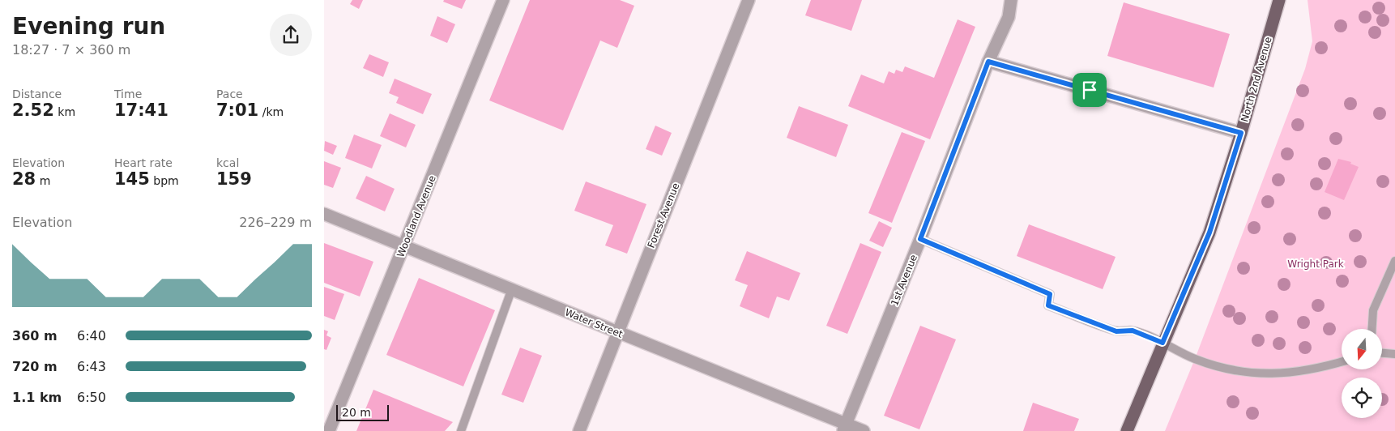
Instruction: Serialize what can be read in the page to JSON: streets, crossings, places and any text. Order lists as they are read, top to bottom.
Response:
{
  "streets": {
    "main road": ["North 2nd Avenue"],
    "street": [
      "Forest Avenue",
      "Woodland Avenue",
      "1st Avenue",
      "Water Street"
    ]
  },
  "crossings": [
    ["Forest Avenue", "Water Street"],
    ["Woodland Avenue", "Water Street"],
    ["1st Avenue", "Water Street"]
  ],
  "parks": ["Wright Park"],
  "scale_bar": "20 m",
  "north": "bottom",
  "page": {
    "heading": ["Evening run", "18:27 · 7 × 360 m"],
    "stats": [
      ["Distance", "2.52 km"],
      ["Time", "17:41"],
      ["Pace", "7:01 /km"],
      ["Elevation", "28 m"],
      ["Heart rate", "145 bpm"],
      ["kcal", "159"]
    ],
    "chart": ["Elevation", "226–229 m"],
    "list": [
      {
        "name": "360 m",
        "note": "6:40"
      },
      {
        "name": "720 m",
        "note": "6:43"
      },
      {
        "name": "1.1 km",
        "note": "6:50"
      }
    ],
    "scale": "20 m"
  }
}
